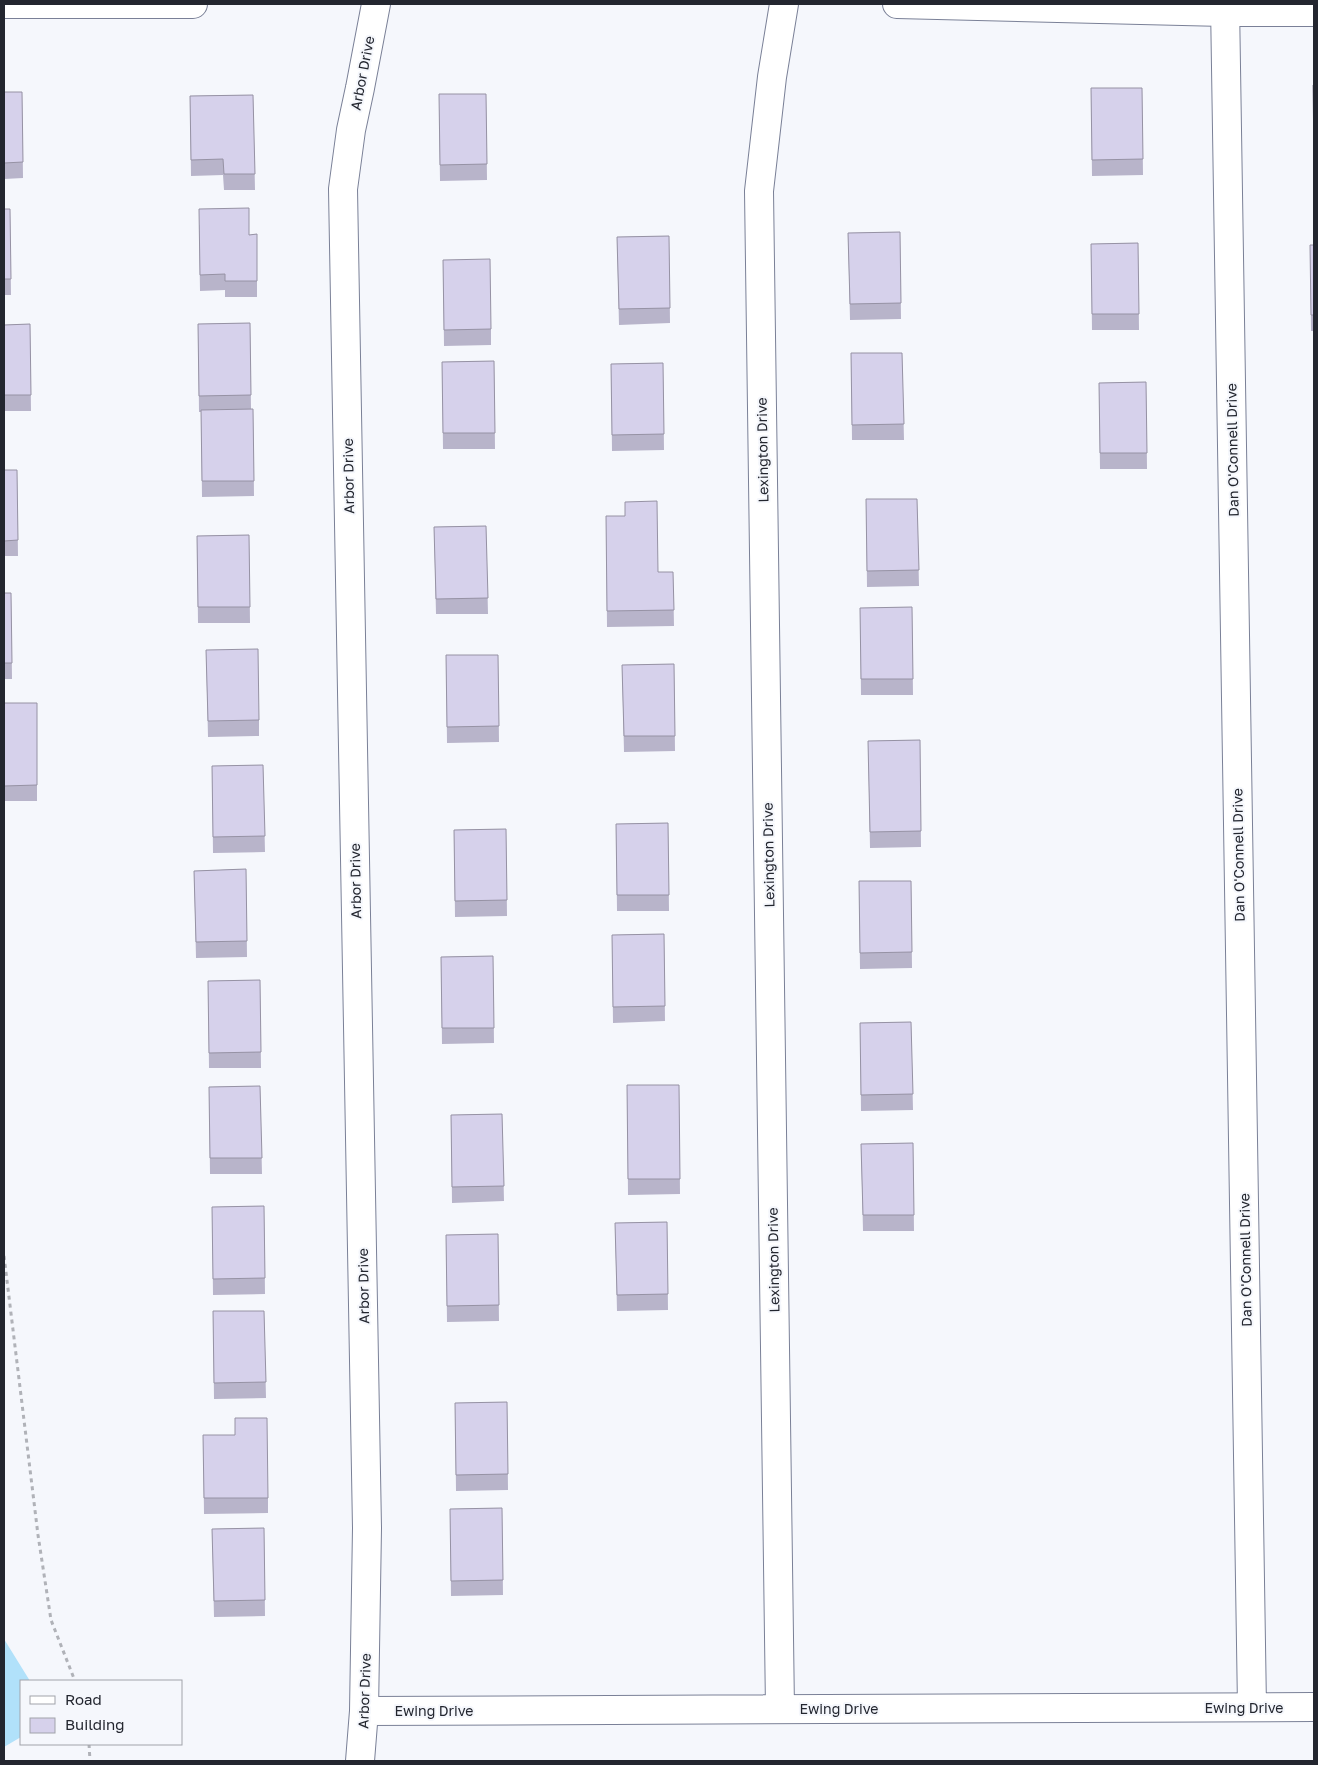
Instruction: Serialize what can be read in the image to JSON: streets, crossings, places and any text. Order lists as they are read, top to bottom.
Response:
{
  "streets": {
    "street": [
      "Arbor Drive",
      "Lexington Drive",
      "Dan O'Connell Drive",
      "Ewing Drive"
    ]
  },
  "crossings": [
    ["Arbor Drive", "Ewing Drive"],
    ["Lexington Drive", "Ewing Drive"],
    ["Dan O'Connell Drive", "Ewing Drive"]
  ],
  "legend": ["Road", "Building"]
}
